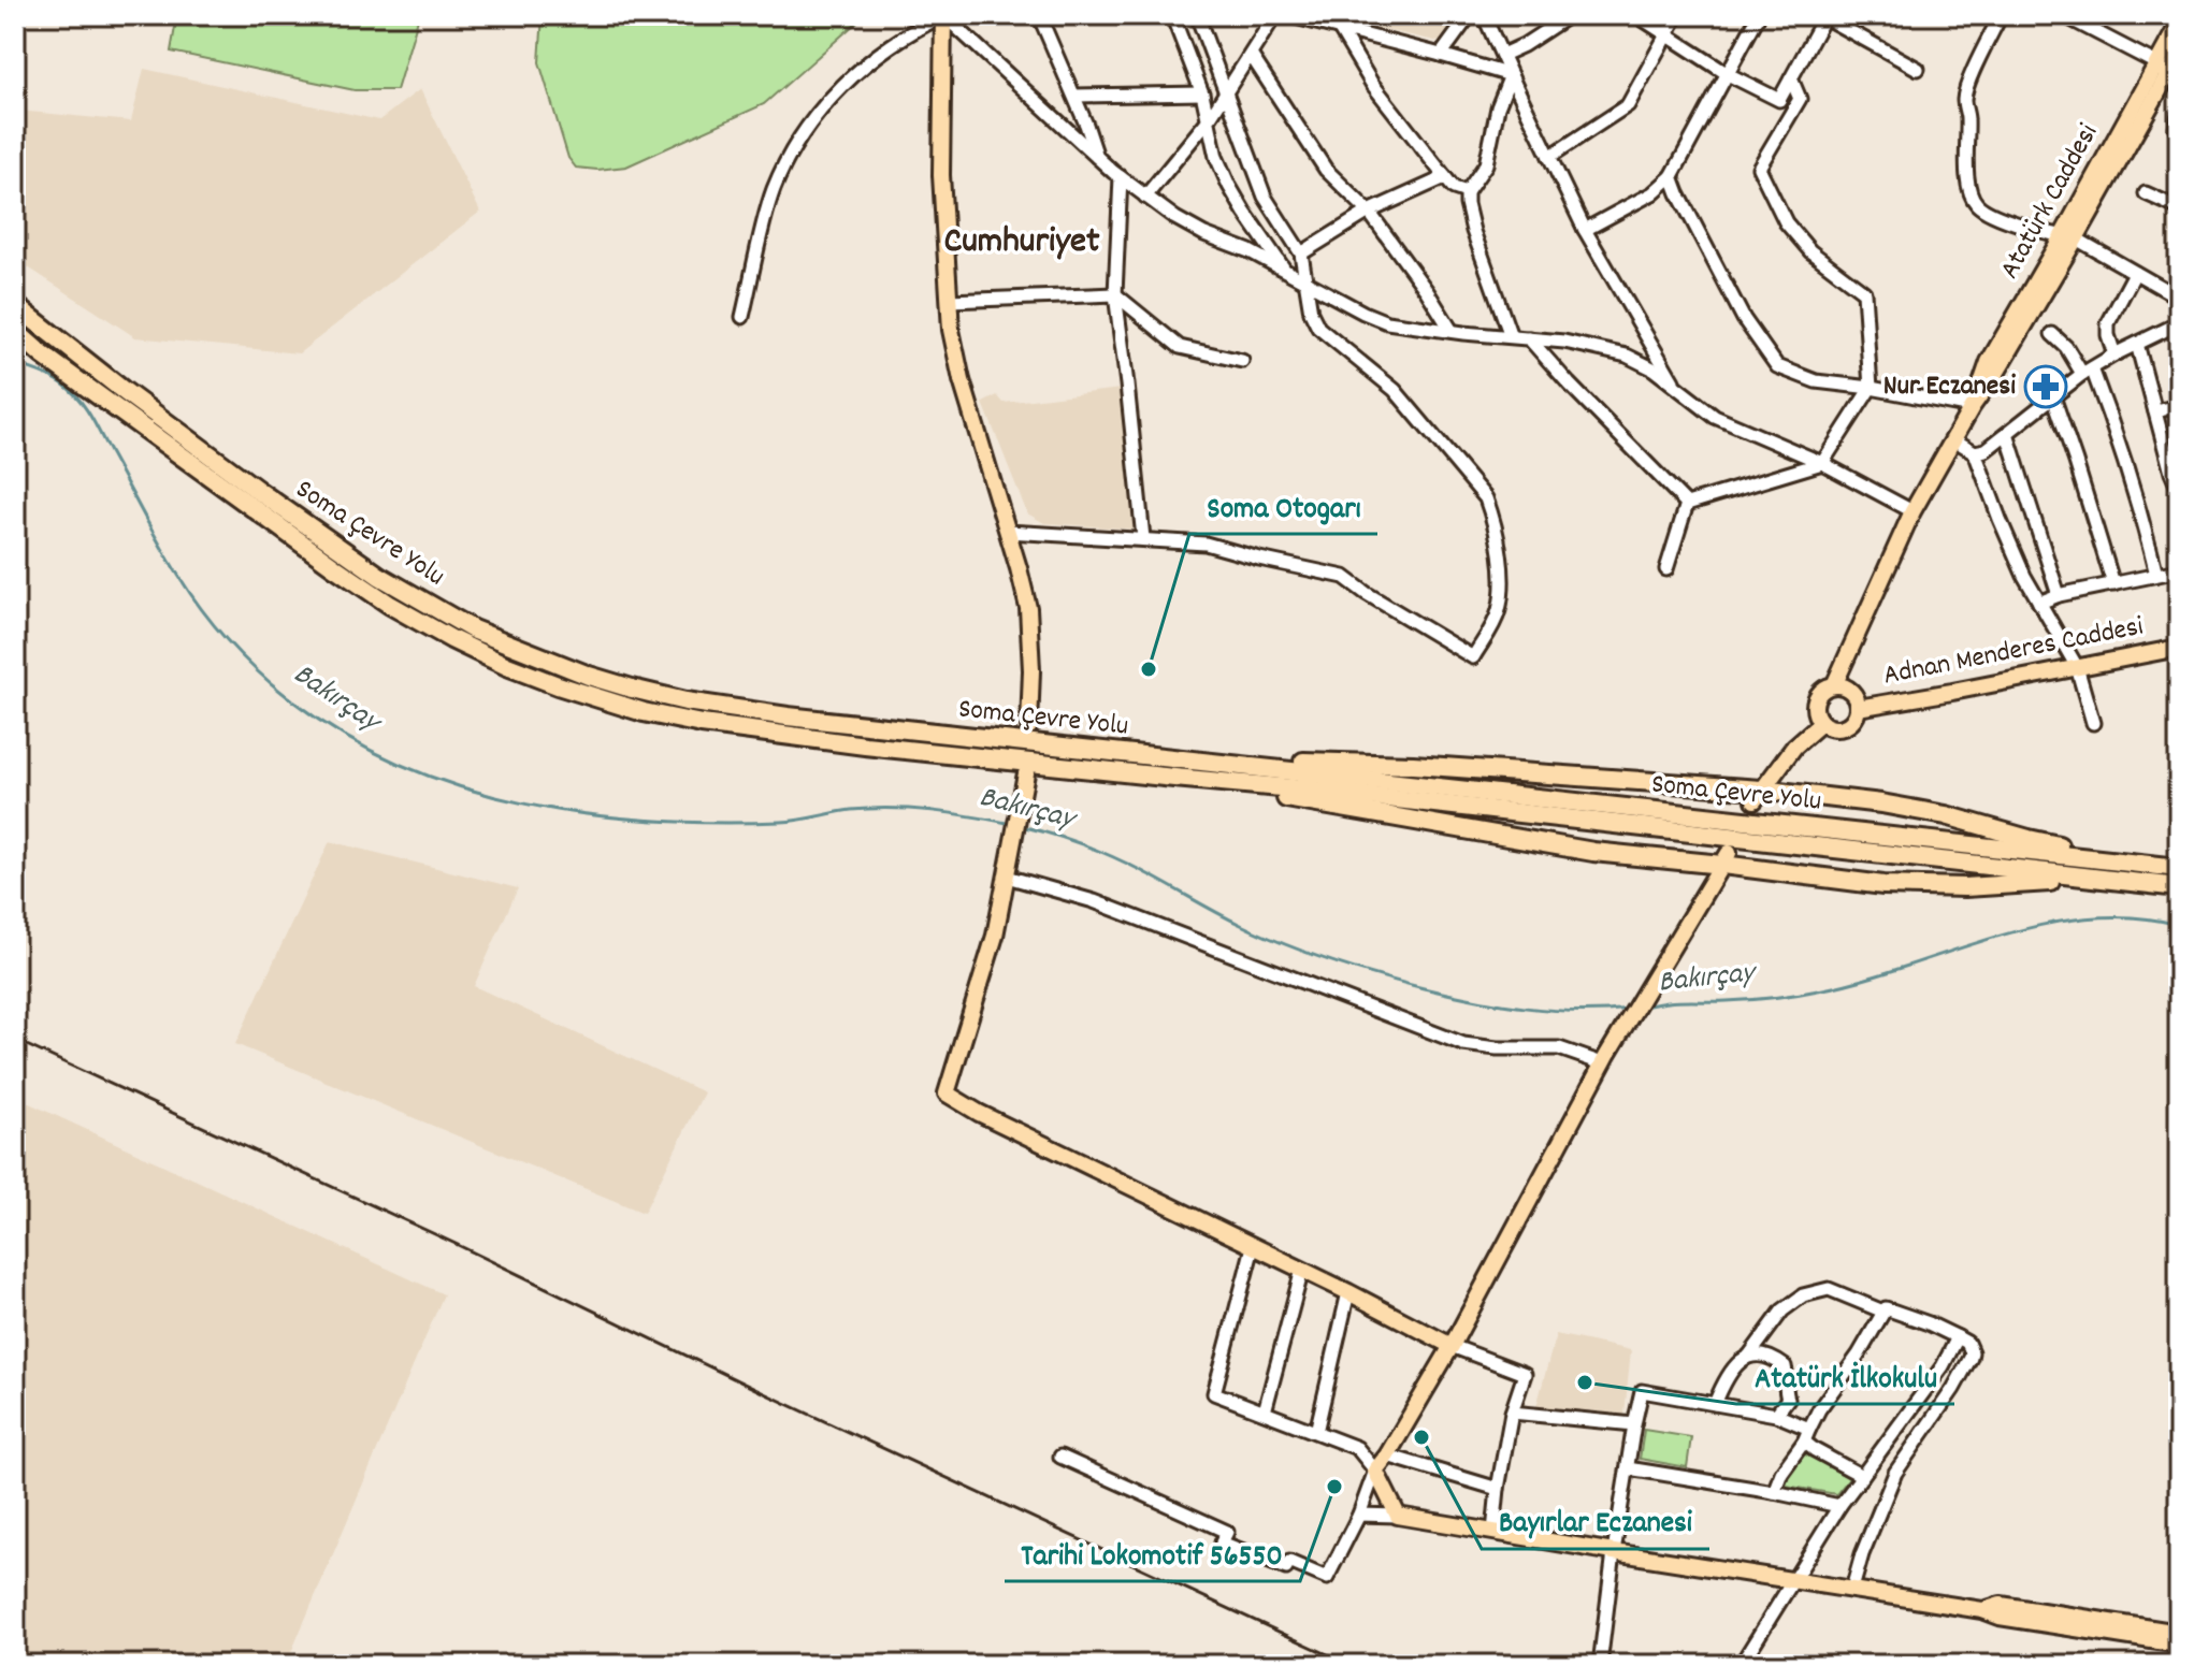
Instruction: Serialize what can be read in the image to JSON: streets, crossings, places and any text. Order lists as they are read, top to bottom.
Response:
{
  "streets": {
    "highway": ["Soma Çevre Yolu"],
    "main road": ["Atatürk Caddesi", "Adnan Menderes Caddesi"]
  },
  "crossings": [
    ["Atatürk Caddesi", "Adnan Menderes Caddesi"]
  ],
  "districts": ["Cumhuriyet"],
  "water": ["Bakırçay"],
  "places": {
    "pharmacy": ["Nur Eczanesi"],
    "other": [
      "Soma Otogarı",
      "Atatürk İlkokulu",
      "Bayırlar Eczanesi",
      "Tarihi Lokomotif 56550"
    ]
  }
}
